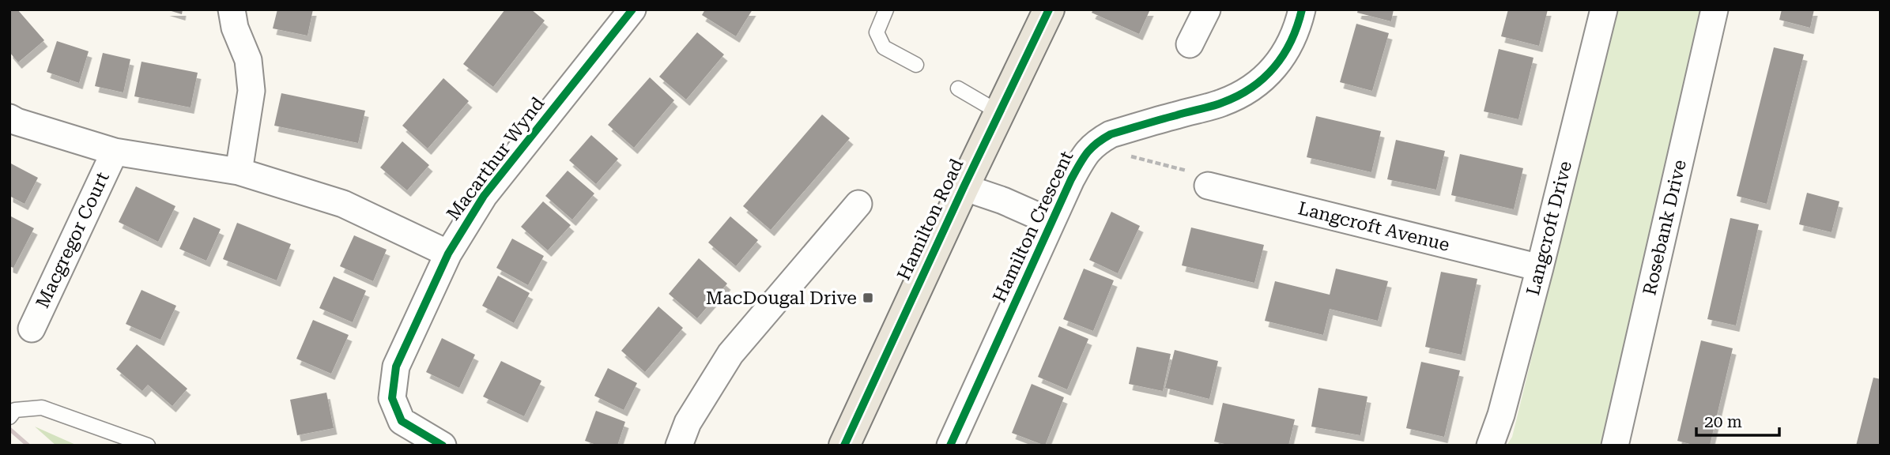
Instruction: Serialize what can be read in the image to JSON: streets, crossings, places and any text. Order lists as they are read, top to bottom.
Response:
{
  "streets": {
    "main road": ["Hamilton Road"],
    "street": [
      "Macarthur Wynd",
      "Hamilton Crescent",
      "Langcroft Avenue",
      "Rosebank Drive",
      "Langcroft Drive",
      "Macgregor Court"
    ]
  },
  "crossings": [
    ["Hamilton Road", "Hamilton Crescent"],
    ["Langcroft Avenue", "Langcroft Drive"]
  ],
  "places": {
    "transit": ["MacDougal Drive"]
  },
  "scale_bar": "20 m"
}
